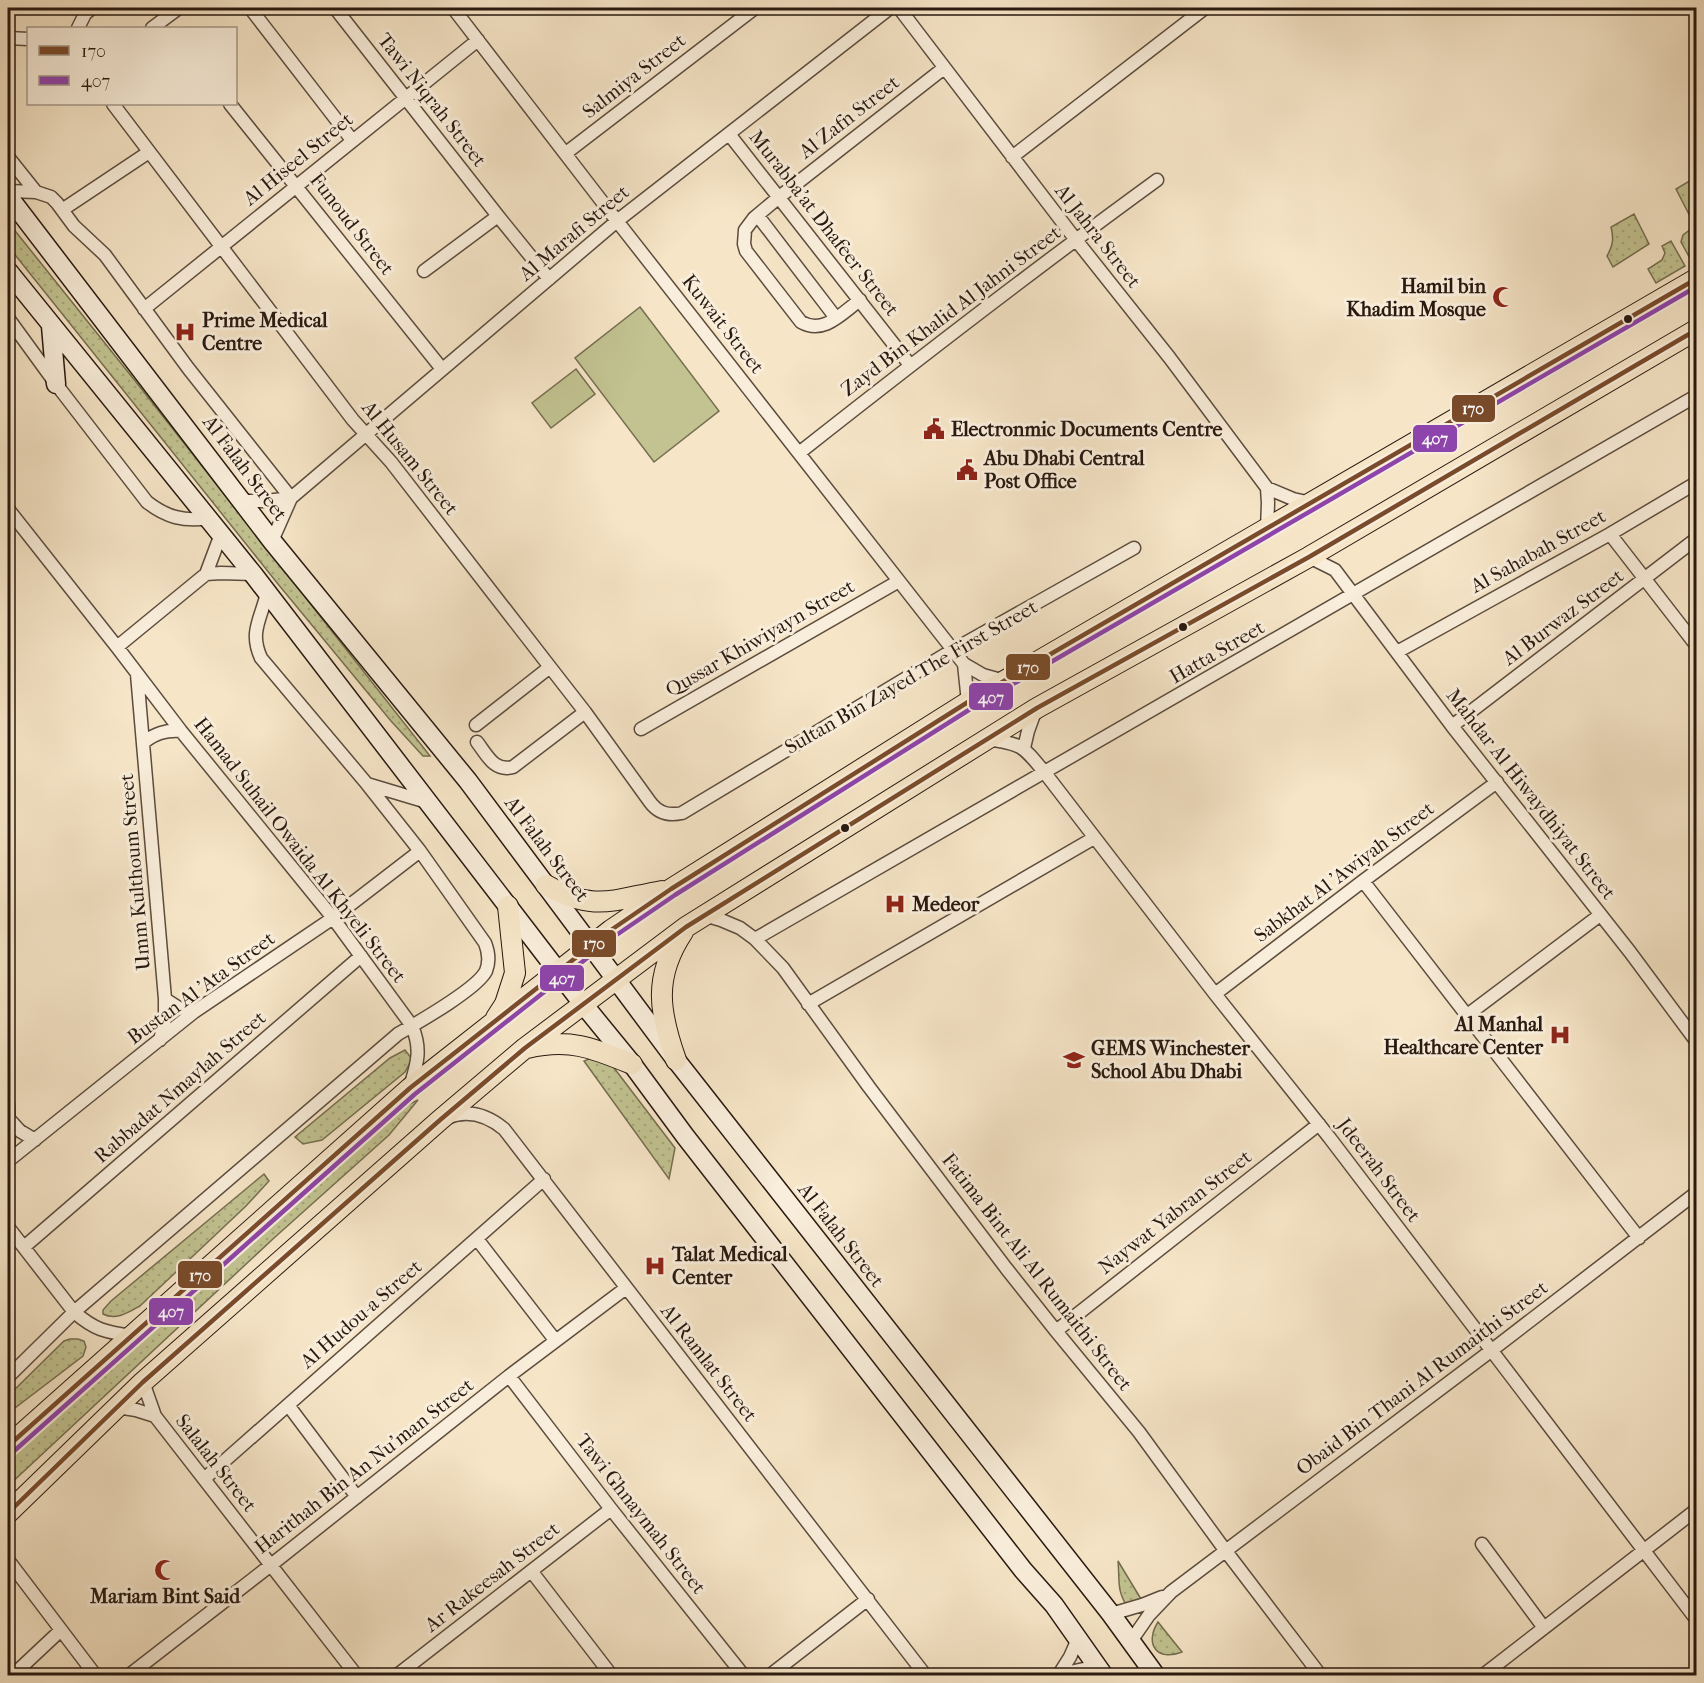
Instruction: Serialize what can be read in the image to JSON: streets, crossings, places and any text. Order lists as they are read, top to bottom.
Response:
{
  "streets": {
    "main road": ["Al Falah Street"],
    "street": [
      "Salmiya Street",
      "Tawi Niqrah Street",
      "Al Zafn Street",
      "Al Hiseel Street",
      "Murabba'at Dhafeer Street",
      "Funoud Street",
      "Al Marafi Street",
      "Al Jahra Street",
      "Zayd Bin Khalid Al Jahni Street",
      "Kuwait Street",
      "Al Husam Street",
      "Al Sahabah Street",
      "Al Burwaz Street",
      "Qussar Khiwiyayn Street",
      "Hatta Street",
      "Sultan Bin Zayed The First Street",
      "Mahdar Al Hiwaydhiyat Street",
      "Hamad Suhail Owaida Al Khyeli Street",
      "Umm Kulthoum Street",
      "Sabkhat Al 'Awiyah Street",
      "Bustan Al 'Ata Street",
      "Rabbadat Nmaylah Street",
      "Jdeerah Street",
      "Naywat Yabran Street",
      "Fatima Bint Ali Al Rumaithi Street",
      "Al Hudou-a Street",
      "Al Ramlat Street",
      "Obaid Bin Thani Al Rumaithi Street",
      "Salalah Street",
      "Harithah Bin An Nu'man Street",
      "Tawi Ghnaymah Street",
      "Ar Rakeesah Street"
    ]
  },
  "crossings": [
    ["Salmiya Street", "Kuwait Street"],
    ["Tawi Niqrah Street", "Al Hiseel Street"],
    ["Tawi Niqrah Street", "Al Marafi Street"],
    ["Al Zafn Street", "Murabba'at Dhafeer Street"],
    ["Al Zafn Street", "Al Jahra Street"],
    ["Al Hiseel Street", "Funoud Street"],
    ["Al Hiseel Street", "Kuwait Street"],
    ["Al Hiseel Street", "Al Husam Street"],
    ["Murabba'at Dhafeer Street", "Al Marafi Street"],
    ["Murabba'at Dhafeer Street", "Zayd Bin Khalid Al Jahni Street"],
    ["Funoud Street", "Al Marafi Street"],
    ["Al Marafi Street", "Kuwait Street"],
    ["Al Marafi Street", "Al Husam Street"],
    ["Al Marafi Street", "Al Falah Street"],
    ["Al Jahra Street", "Zayd Bin Khalid Al Jahni Street"],
    ["Zayd Bin Khalid Al Jahni Street", "Kuwait Street"],
    ["Kuwait Street", "Qussar Khiwiyayn Street"],
    ["Kuwait Street", "Sultan Bin Zayed The First Street"],
    ["Al Husam Street", "Sultan Bin Zayed The First Street"],
    ["Al Falah Street", "Obaid Bin Thani Al Rumaithi Street"],
    ["Al Sahabah Street", "Mahdar Al Hiwaydhiyat Street"],
    ["Al Burwaz Street", "Mahdar Al Hiwaydhiyat Street"],
    ["Hatta Street", "Mahdar Al Hiwaydhiyat Street"],
    ["Hatta Street", "Jdeerah Street"],
    ["Hatta Street", "Fatima Bint Ali Al Rumaithi Street"],
    ["Mahdar Al Hiwaydhiyat Street", "Sabkhat Al 'Awiyah Street"],
    ["Hamad Suhail Owaida Al Khyeli Street", "Umm Kulthoum Street"],
    ["Hamad Suhail Owaida Al Khyeli Street", "Bustan Al 'Ata Street"],
    ["Hamad Suhail Owaida Al Khyeli Street", "Rabbadat Nmaylah Street"],
    ["Umm Kulthoum Street", "Bustan Al 'Ata Street"],
    ["Sabkhat Al 'Awiyah Street", "Jdeerah Street"],
    ["Jdeerah Street", "Naywat Yabran Street"],
    ["Jdeerah Street", "Obaid Bin Thani Al Rumaithi Street"],
    ["Naywat Yabran Street", "Fatima Bint Ali Al Rumaithi Street"],
    ["Fatima Bint Ali Al Rumaithi Street", "Obaid Bin Thani Al Rumaithi Street"],
    ["Al Hudou-a Street", "Al Ramlat Street"],
    ["Al Hudou-a Street", "Salalah Street"],
    ["Al Ramlat Street", "Harithah Bin An Nu'man Street"],
    ["Salalah Street", "Harithah Bin An Nu'man Street"],
    ["Harithah Bin An Nu'man Street", "Tawi Ghnaymah Street"],
    ["Tawi Ghnaymah Street", "Ar Rakeesah Street"]
  ],
  "places": {
    "mosque": ["Hamil bin Khadim Mosque", "Mariam Bint Said"],
    "hospital": [
      "Prime Medical Centre",
      "Medeor",
      "Al Manhal Healthcare Center",
      "Talat Medical Center"
    ],
    "public building": ["Electronmic Documents Centre", "Abu Dhabi Central Post Office"],
    "school or university": ["GEMS Winchester School Abu Dhabi"]
  },
  "lines": ["transit line 170", "transit line 407"],
  "legend": ["170", "407"]
}
